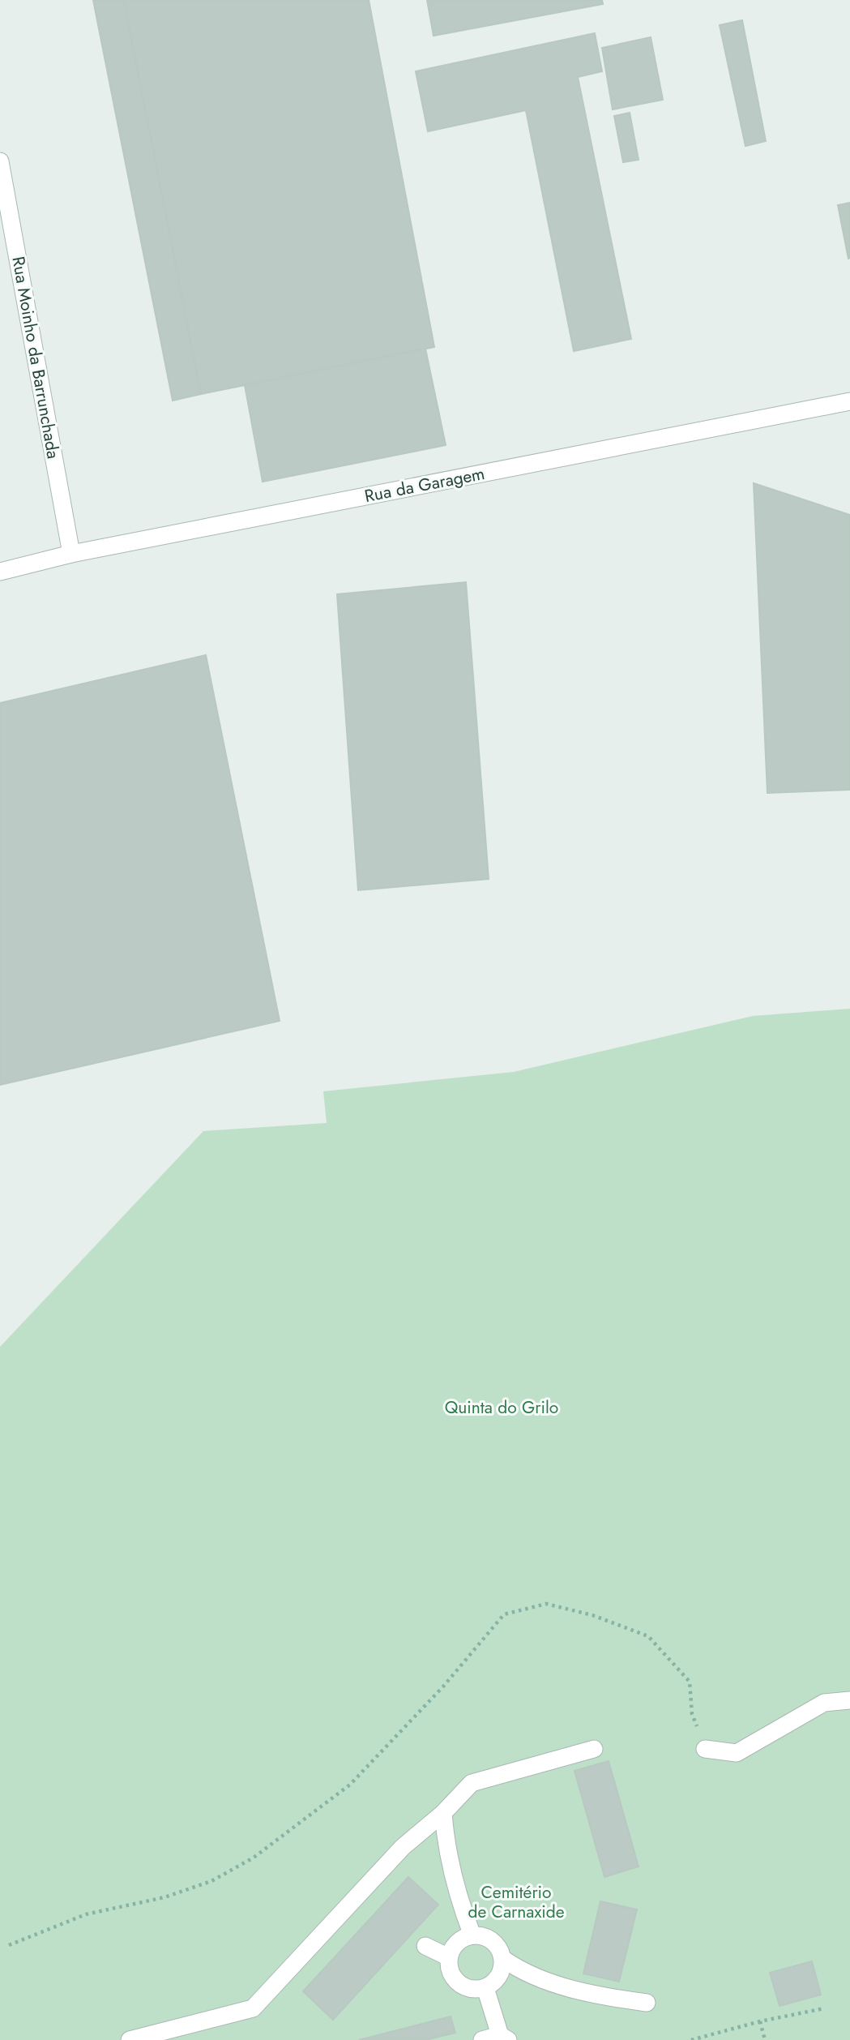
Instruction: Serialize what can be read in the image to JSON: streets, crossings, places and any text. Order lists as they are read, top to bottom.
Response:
{
  "streets": {
    "street": ["Rua Moinho da Barrunchada", "Rua da Garagem"]
  },
  "crossings": [
    ["Rua Moinho da Barrunchada", "Rua da Garagem"]
  ],
  "parks": ["Quinta do Grilo", "Cemitério de Carnaxide"]
}
